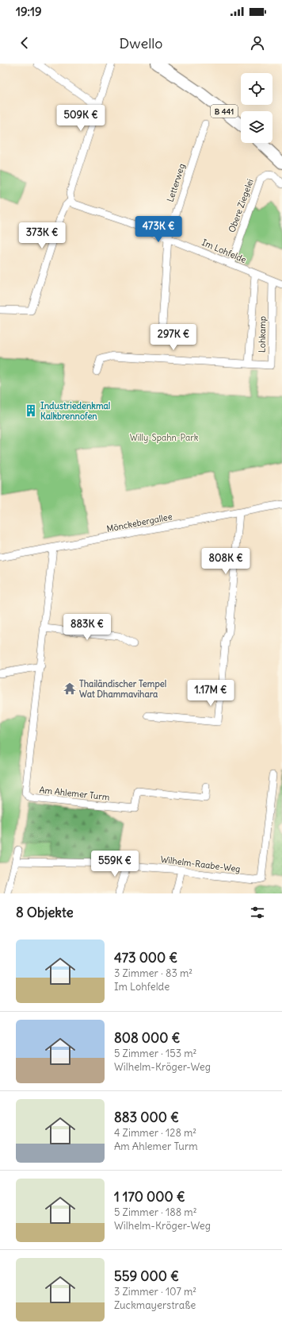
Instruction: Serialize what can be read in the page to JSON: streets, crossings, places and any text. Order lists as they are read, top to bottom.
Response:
{
  "streets": {
    "main road": ["B 441"],
    "street": [
      "Letterweg",
      "Obere Ziegelei",
      "Im Lohfelde",
      "Lohkamp",
      "Mönckebergallee",
      "Am Ahlemer Turm",
      "Wilhelm-Raabe-Weg"
    ]
  },
  "crossings": [
    ["Letterweg", "Im Lohfelde"],
    ["Obere Ziegelei", "Im Lohfelde"],
    ["Im Lohfelde", "Lohkamp"],
    ["Mönckebergallee", "Am Ahlemer Turm"]
  ],
  "parks": ["Willy-Spahn-Park"],
  "places": {
    "building": ["Industriedenkmal Kalkbrennofen"],
    "temple": ["Thailändischer Tempel Wat Dhammavihara"]
  },
  "page": {
    "status": "19:19",
    "header": "Dwello",
    "price": [
      "509K €",
      "473K €",
      "373K €",
      "297K €",
      "808K €",
      "883K €",
      "1.17M €",
      "559K €"
    ],
    "heading": "8 Objekte",
    "list": [
      {
        "name": "473 000 €",
        "note": "3 Zimmer · 83 m² · Im Lohfelde"
      },
      {
        "name": "808 000 €",
        "note": "5 Zimmer · 153 m² · Wilhelm-Kröger-Weg"
      },
      {
        "name": "883 000 €",
        "note": "4 Zimmer · 128 m² · Am Ahlemer Turm"
      },
      {
        "name": "1 170 000 €",
        "note": "5 Zimmer · 188 m² · Wilhelm-Kröger-Weg"
      },
      {
        "name": "559 000 €",
        "note": "3 Zimmer · 107 m² · Zuckmayerstraße"
      }
    ]
  }
}
